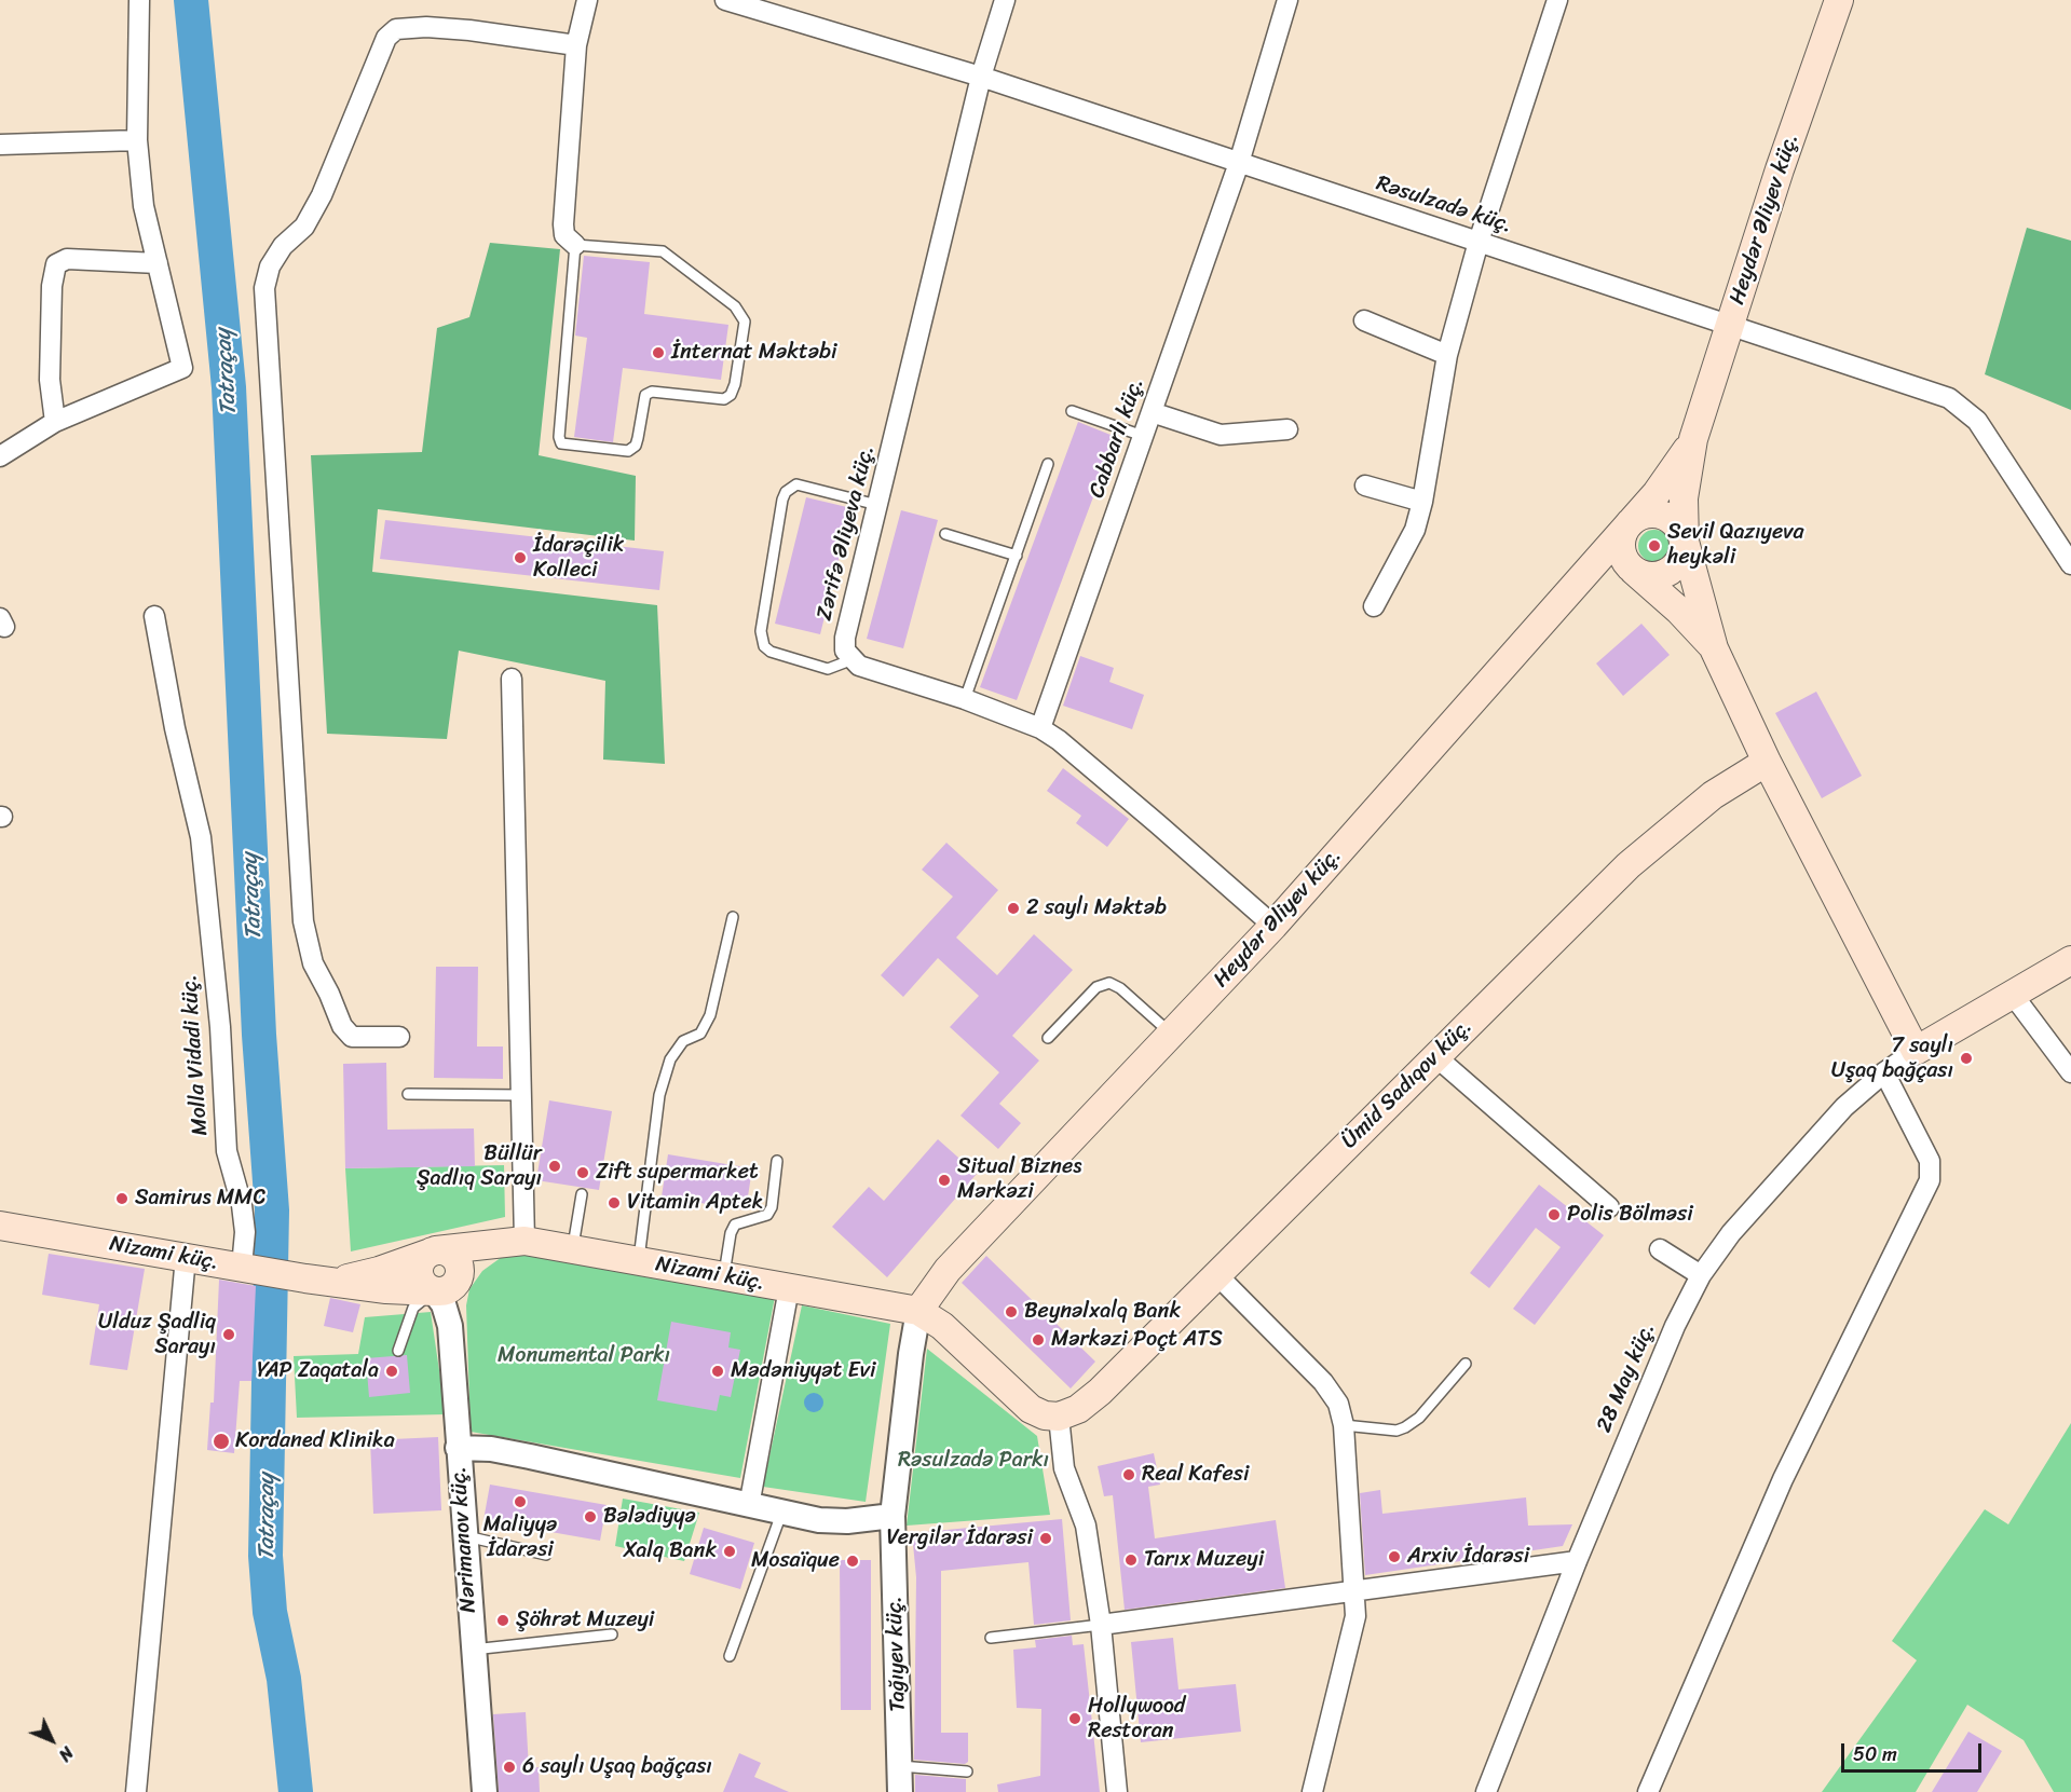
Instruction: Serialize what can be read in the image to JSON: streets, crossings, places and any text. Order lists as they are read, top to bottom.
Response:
{
  "streets": {
    "main road": ["Heydər Əliyev küç.", "Ümid Sadıqov küç.", "Nizami küç."],
    "street": [
      "Rəsulzadə küç.",
      "Cabbarlı küç.",
      "Zərifə Əliyeva küç.",
      "Molla Vidadi küç.",
      "28 May küç.",
      "Nərimanov küç.",
      "Tağıyev küç."
    ]
  },
  "crossings": [
    ["Rəsulzadə küç.", "Heydər Əliyev küç."],
    ["Rəsulzadə küç.", "Cabbarlı küç."],
    ["Rəsulzadə küç.", "Zərifə Əliyeva küç."],
    ["Heydər Əliyev küç.", "Nizami küç."],
    ["Heydər Əliyev küç.", "Tağıyev küç."],
    ["Molla Vidadi küç.", "Nizami küç."],
    ["Nizami küç.", "Nərimanov küç."],
    ["Nizami küç.", "Tağıyev küç."]
  ],
  "water": ["Tatraçay"],
  "parks": ["Monumental Parkı", "Rəsulzadə Parkı"],
  "places": [
    "İnternat Məktəbi",
    "Sevil Qazıyeva heykəli",
    "İdarəçilik Kolleci",
    "2 saylı Məktəb",
    "7 saylı Uşaq bağçası",
    "Büllür Şadlıq Sarayı",
    "Zift supermarket",
    "Situal Biznes Mərkəzi",
    "Samirus MMC",
    "Vitamin Aptek",
    "Polis Bölməsi",
    "Beynəlxalq Bank",
    "Ulduz Şadliq Sarayı",
    "Mərkəzi Poçt ATS",
    "YAP Zaqatala",
    "Mədəniyyət Evi",
    "Kordaned Klinika",
    "Real Kafesi",
    "Maliyyə İdarəsi",
    "Bələdiyyə",
    "Vergilər İdarəsi",
    "Xalq Bank",
    "Arxiv İdarəsi",
    "Tarıx Muzeyi",
    "Mosaïque",
    "Şöhrət Muzeyi",
    "Hollywood Restoran",
    "6 saylı Uşaq bağçası"
  ],
  "scale_bar": "50 m",
  "north": "bottom right"
}
